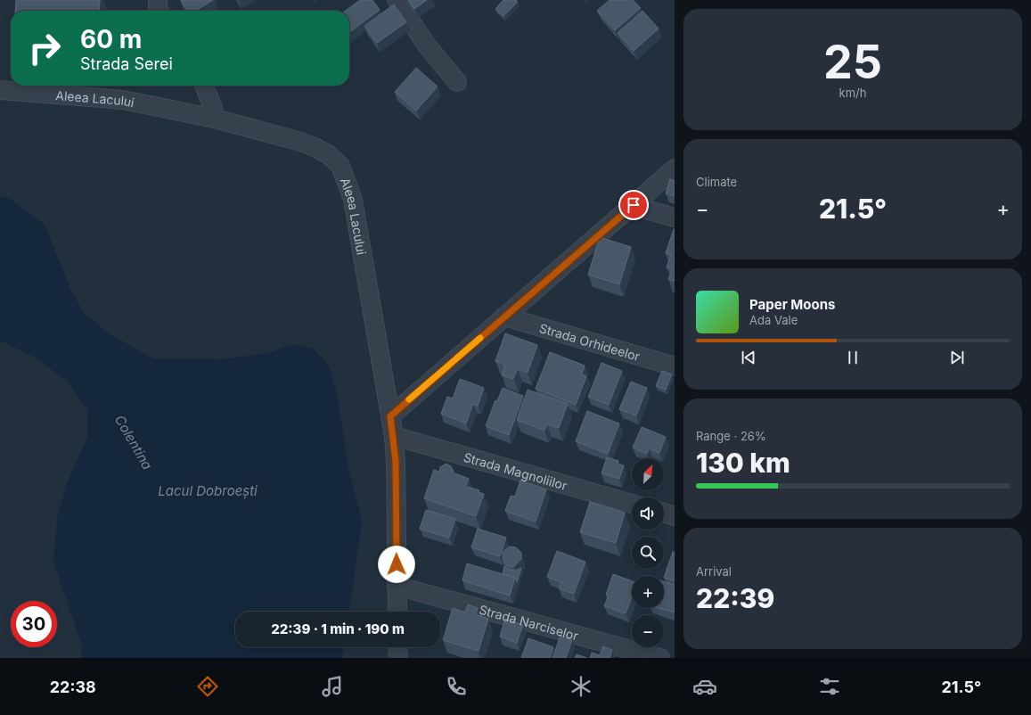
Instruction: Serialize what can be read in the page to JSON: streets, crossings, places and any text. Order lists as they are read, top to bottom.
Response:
{
  "streets": {
    "street": [
      "Aleea Lacului",
      "Strada Orhideelor",
      "Strada Magnoliilor",
      "Strada Narciselor"
    ]
  },
  "crossings": [
    ["Aleea Lacului", "Strada Magnoliilor"],
    ["Aleea Lacului", "Strada Narciselor"]
  ],
  "water": ["Colentina", "Lacul Dobroești"],
  "north": "top right",
  "page": {
    "tile": [
      ["25", "km/h"],
      "Climate",
      ["Range · 26%", "130 km"],
      ["Arrival", "22:39"]
    ],
    "turn": ["60 m", "Strada Serei"],
    "heat": ["−", "21.5°", "+"],
    "song": ["Paper Moons", "Ada Vale"],
    "map_buttons": ["+", "−"],
    "limit": "30",
    "trip": "22:39 · 1 min · 190 m",
    "tabs": ["22:38", "21.5°"]
  }
}
